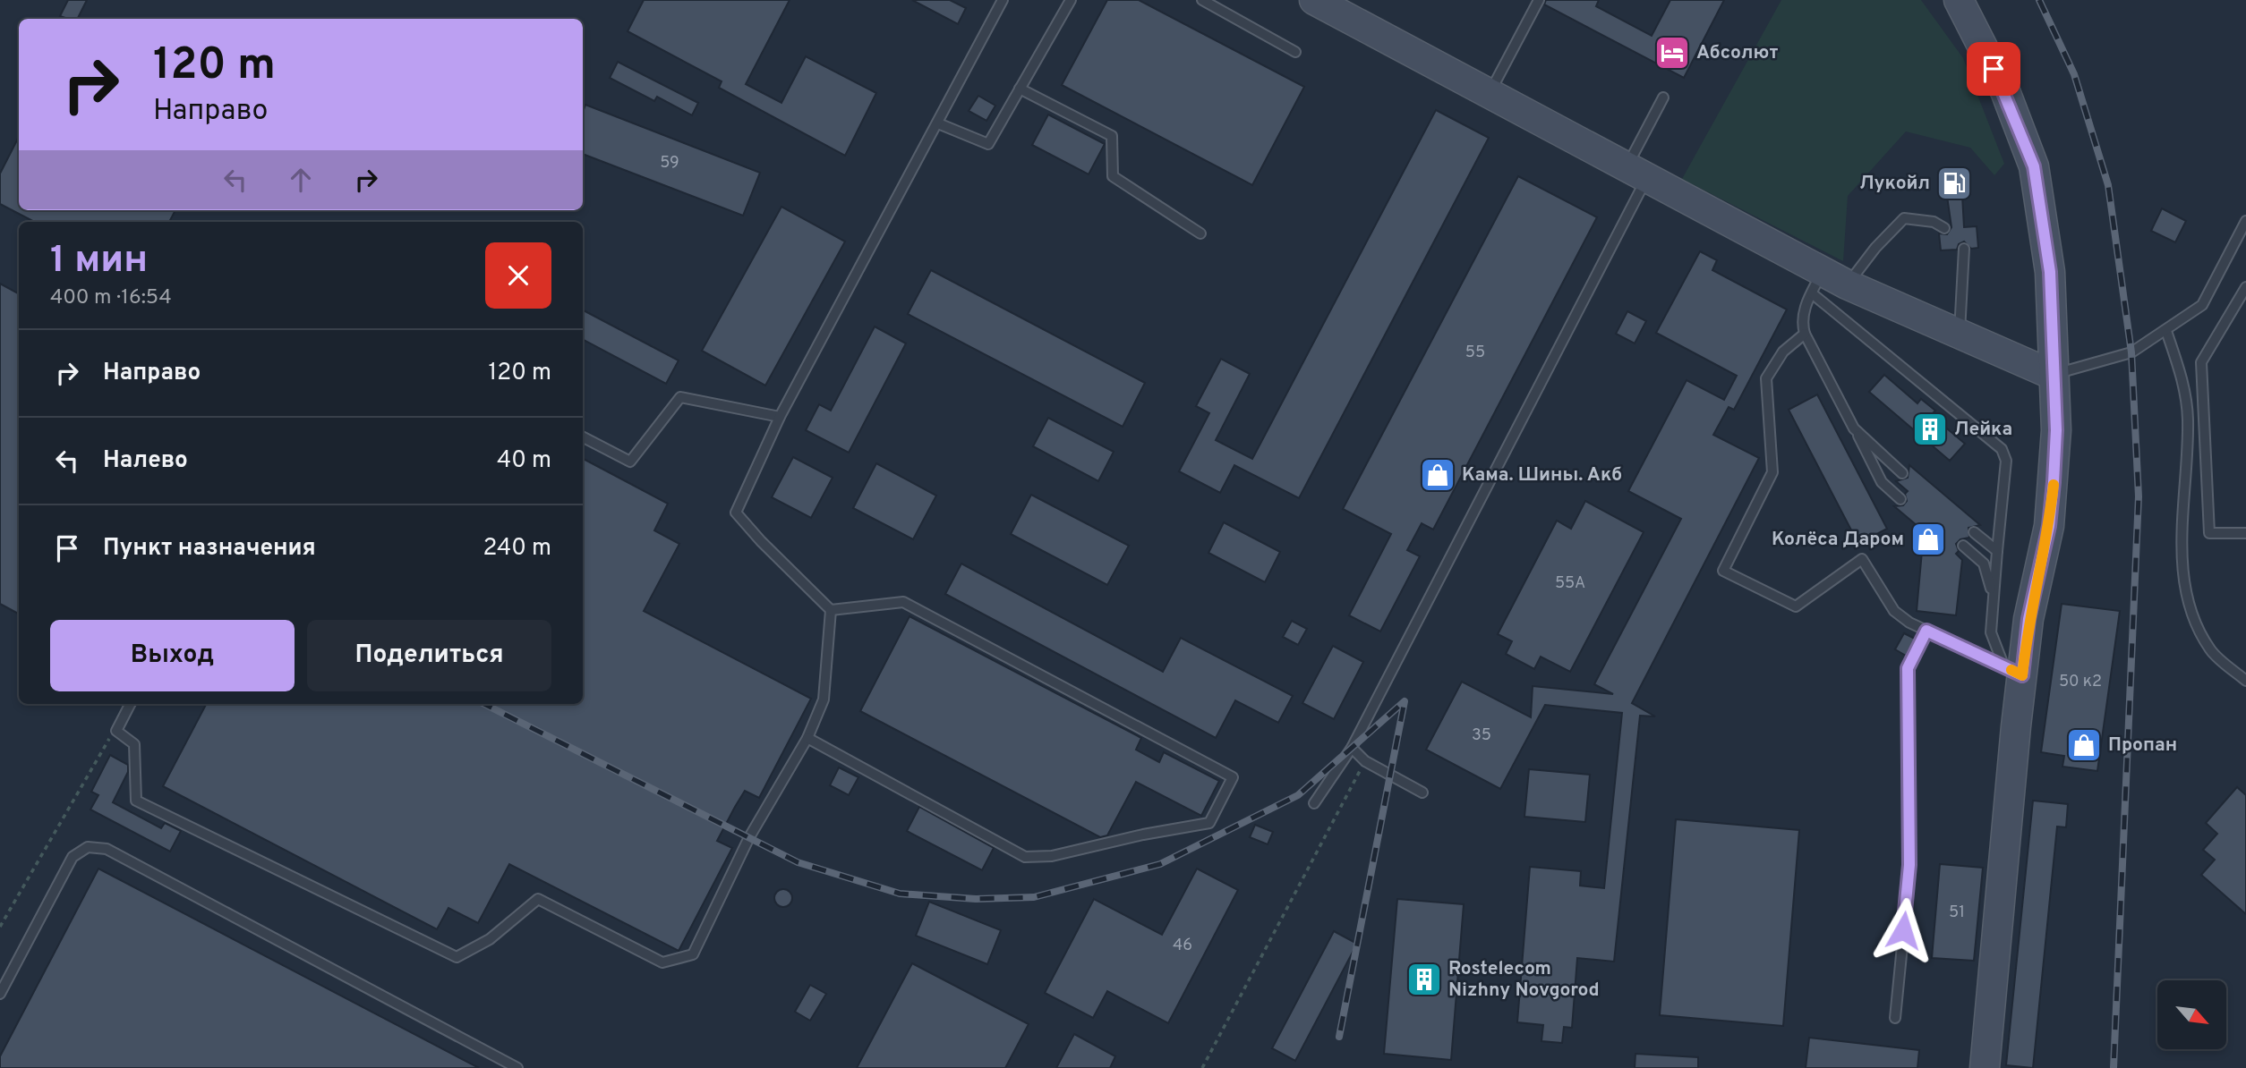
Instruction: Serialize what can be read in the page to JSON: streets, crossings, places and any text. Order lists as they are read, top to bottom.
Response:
{
  "places": {
    "hotel": ["Абсолют"],
    "fuel station": ["Лукойл"],
    "building": ["Лейка", "Rostelecom Nizhny Novgorod"],
    "shop": ["Кама. Шины. Акб", "Колёса Даром", "Пропан"]
  },
  "house_numbers": [
    "59",
    "55",
    "55А",
    "50 к2",
    "35",
    "51",
    "46"
  ],
  "north": "bottom right",
  "page": {
    "turn": ["120 m", "Направо"],
    "heading": ["1 мин", "400 m · 16:54"],
    "list": [
      {
        "name": "Направо",
        "value": "120 m"
      },
      {
        "name": "Налево",
        "value": "40 m"
      },
      {
        "name": "Пункт назначения",
        "value": "240 m"
      }
    ],
    "buttons": ["Выход", "Поделиться"]
  }
}
